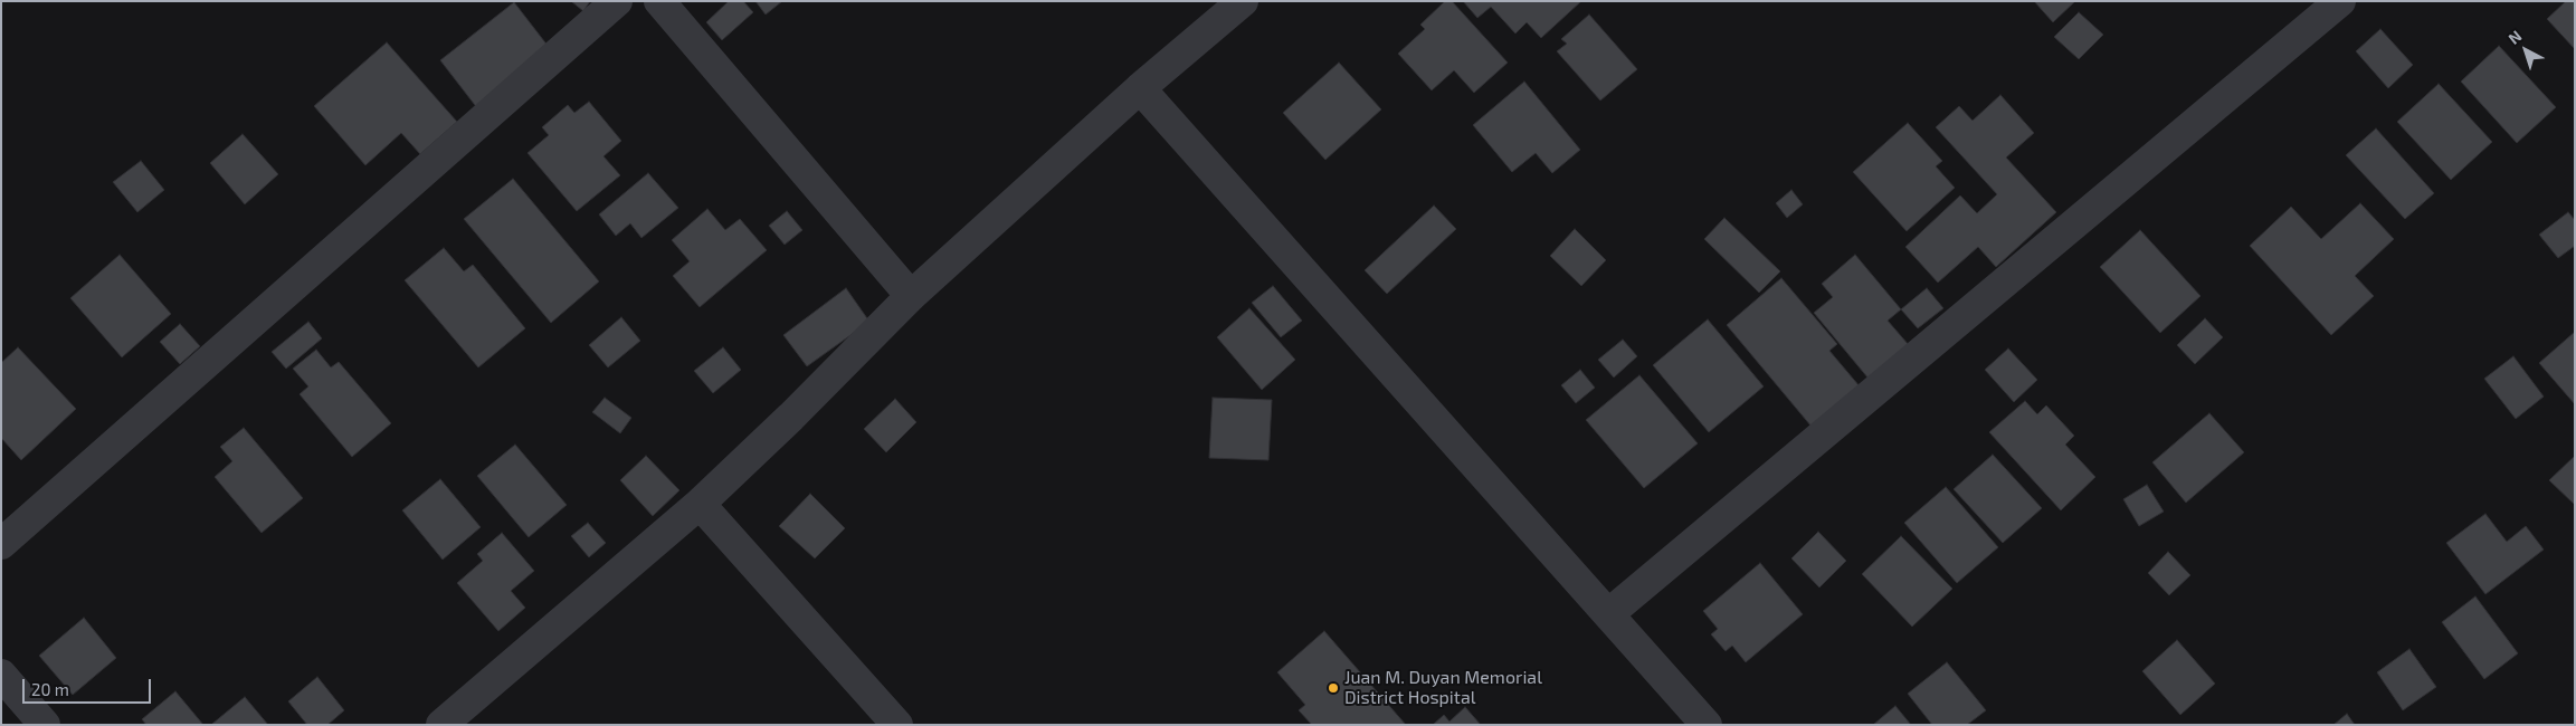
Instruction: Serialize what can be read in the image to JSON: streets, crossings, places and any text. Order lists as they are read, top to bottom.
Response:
{
  "places": ["Juan M. Duyan Memorial District Hospital"],
  "scale_bar": "20 m",
  "north": "top left"
}
